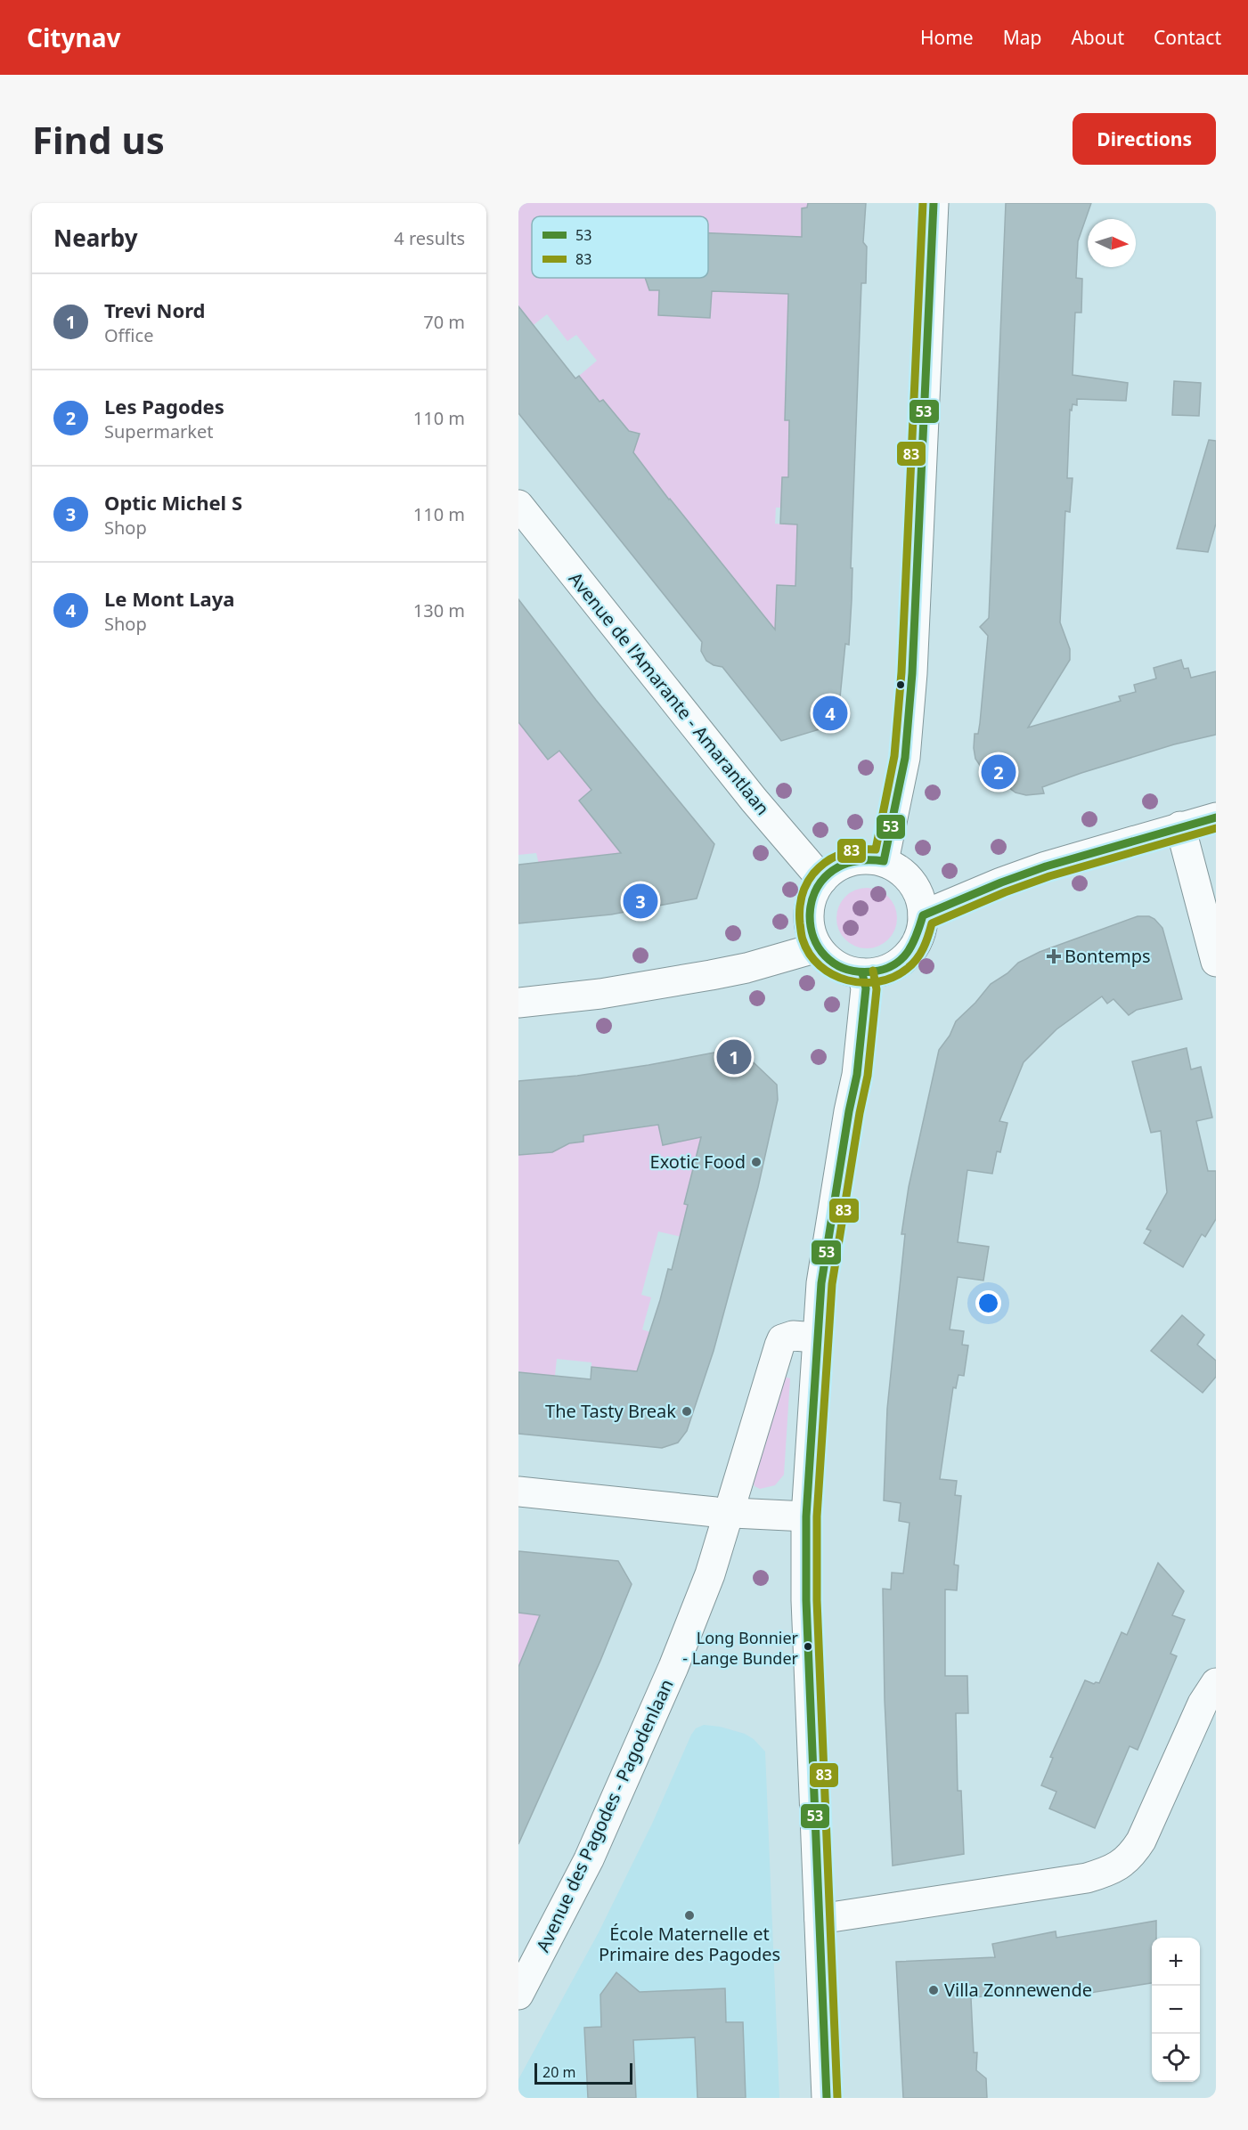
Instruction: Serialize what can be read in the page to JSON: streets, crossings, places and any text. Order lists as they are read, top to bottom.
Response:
{
  "streets": {
    "street": ["Avenue de l'Amarante - Amarantlaan", "Avenue des Pagodes - Pagodenlaan"]
  },
  "places": {
    "health": ["Bontemps"],
    "other": [
      "Exotic Food",
      "The Tasty Break",
      "Long Bonnier - Lange Bunder",
      "École Maternelle et Primaire des Pagodes",
      "Villa Zonnewende"
    ]
  },
  "lines": ["transit line 53", "transit line 83"],
  "legend": ["53", "83"],
  "scale_bar": "20 m",
  "north": "right",
  "page": {
    "header": "Citynav",
    "nav": [
      "Home",
      "Map",
      "About",
      "Contact"
    ],
    "buttons": "Directions",
    "title": "Find us",
    "heading": ["Nearby", "4 results"],
    "list": [
      {
        "mark": "1",
        "name": "Trevi Nord",
        "note": "Office",
        "value": "70 m"
      },
      {
        "mark": "2",
        "name": "Les Pagodes",
        "note": "Supermarket",
        "value": "110 m"
      },
      {
        "mark": "3",
        "name": "Optic Michel S",
        "note": "Shop",
        "value": "110 m"
      },
      {
        "mark": "4",
        "name": "Le Mont Laya",
        "note": "Shop",
        "value": "130 m"
      }
    ],
    "pins": [
      "4",
      "2",
      "3",
      "1"
    ],
    "map_buttons": ["+", "−"],
    "scale": "20 m"
  }
}
